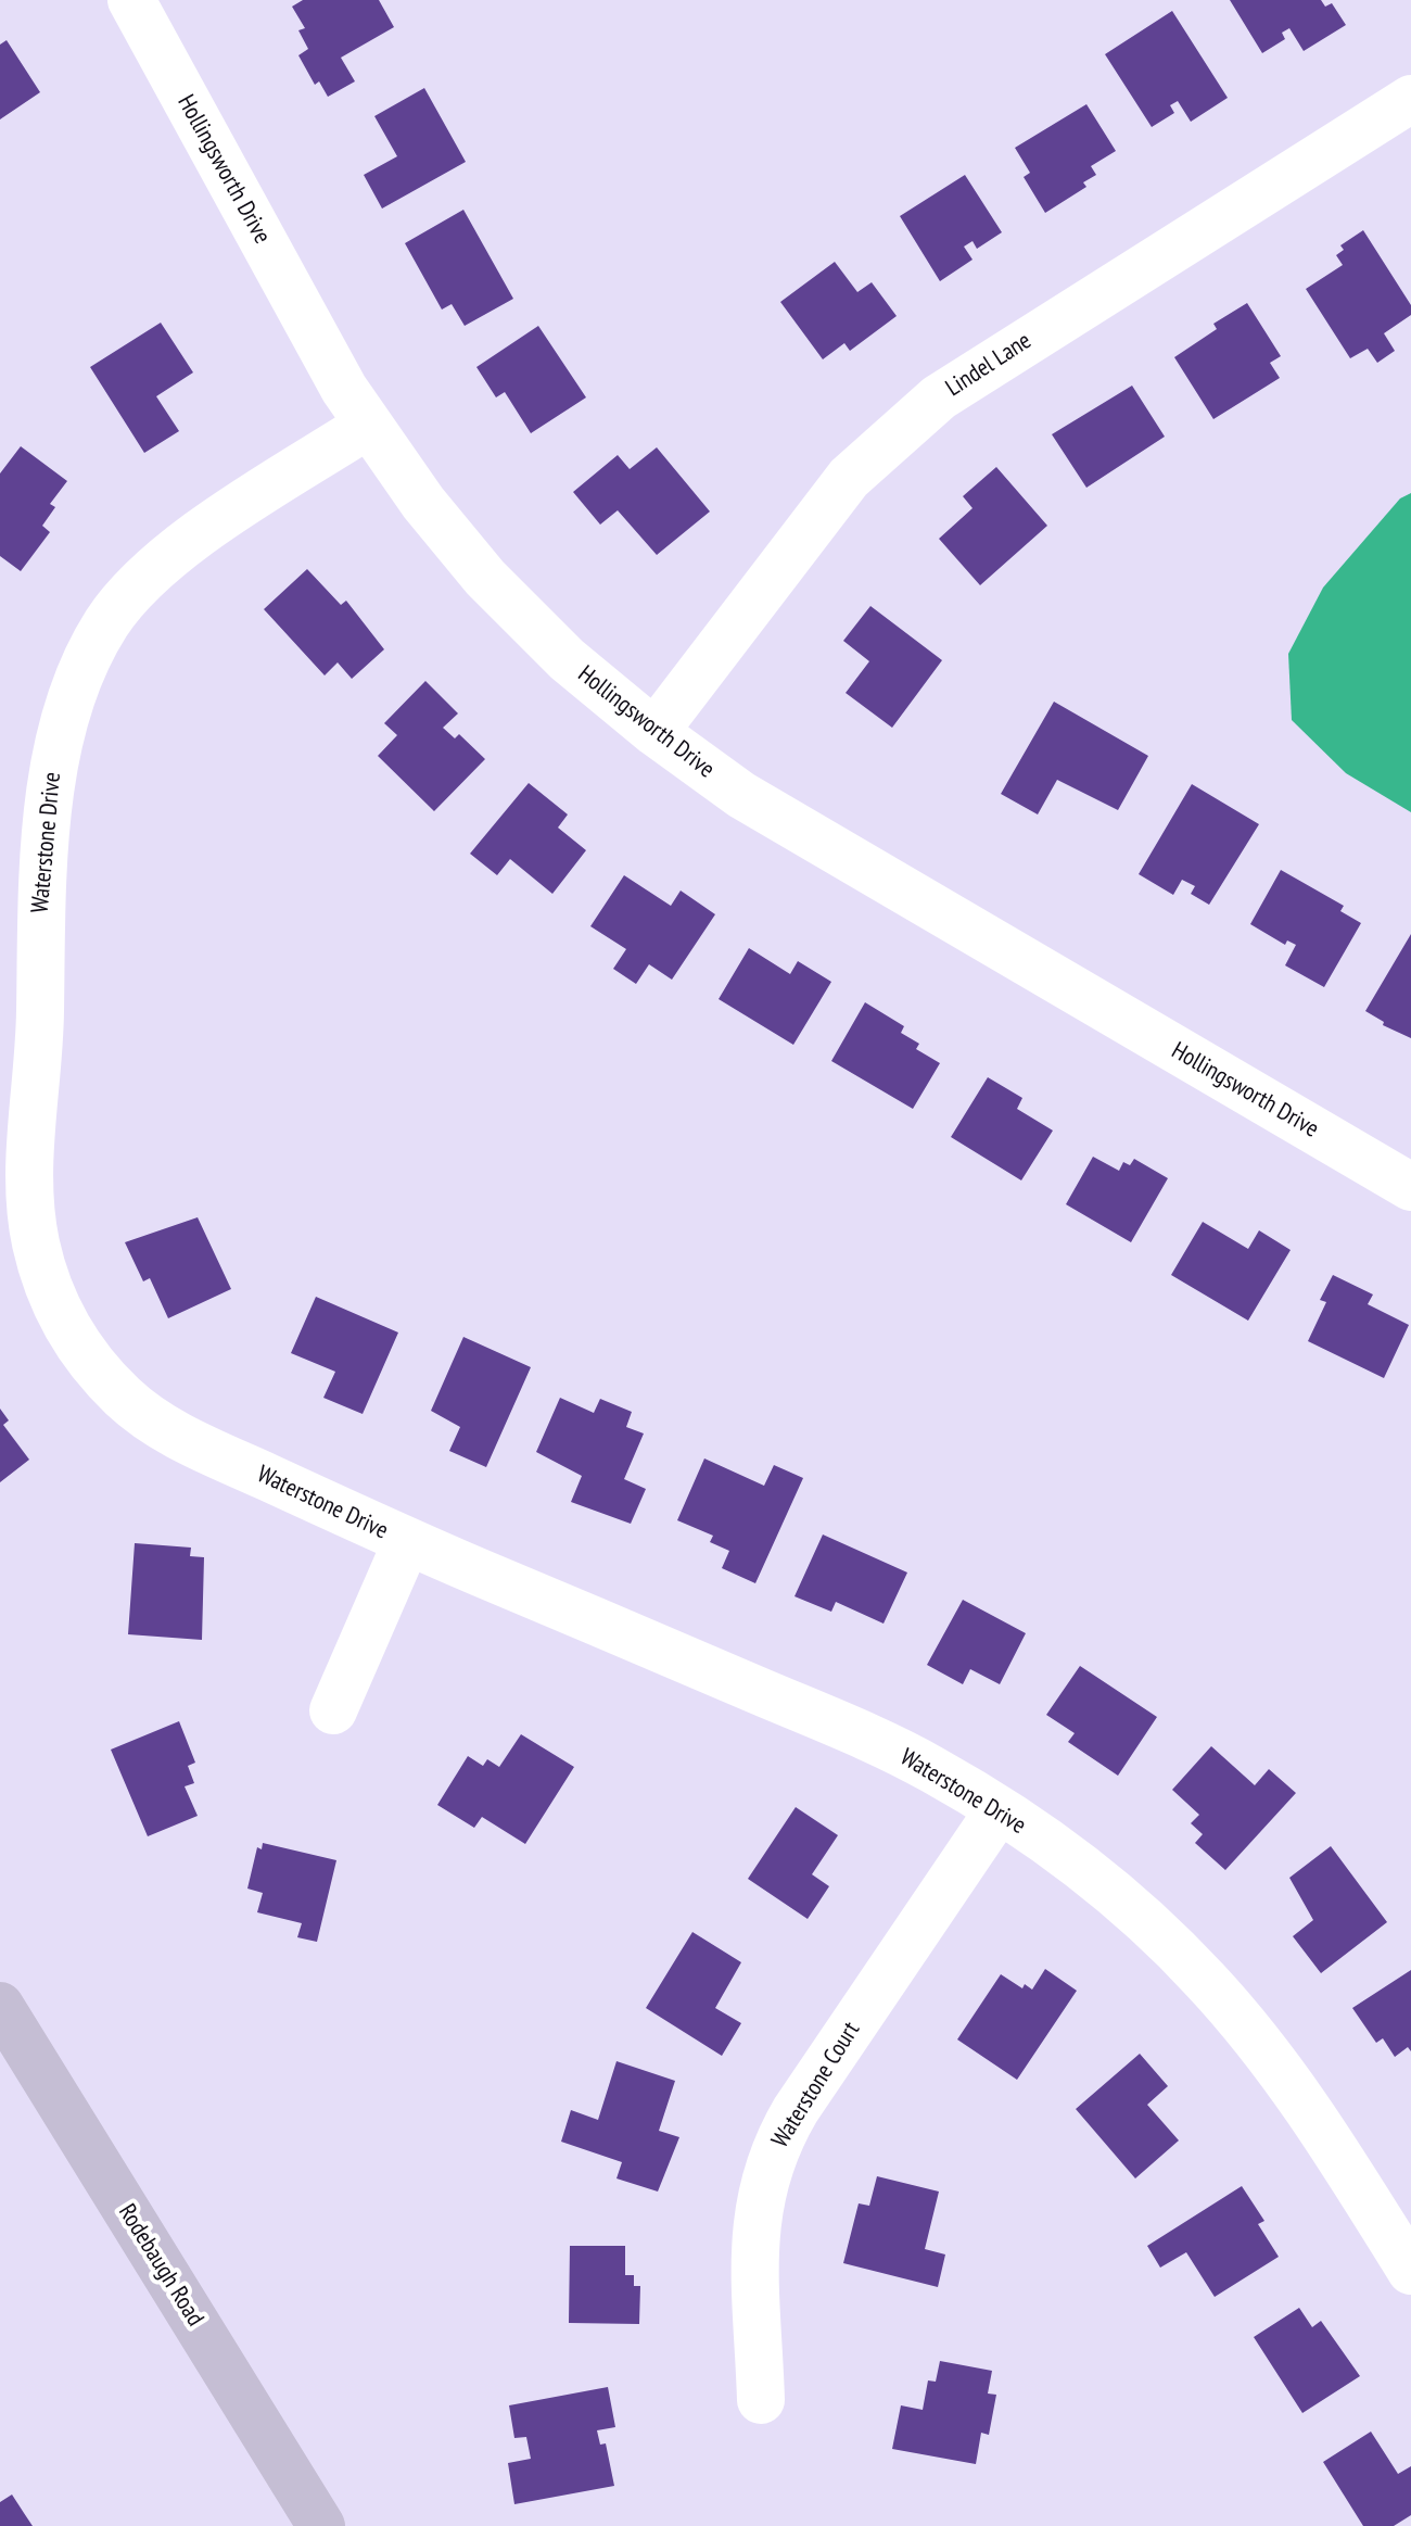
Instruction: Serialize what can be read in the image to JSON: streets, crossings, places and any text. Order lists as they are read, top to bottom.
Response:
{
  "streets": {
    "street": [
      "Hollingsworth Drive",
      "Lindel Lane",
      "Waterstone Drive",
      "Waterstone Court",
      "Rodebaugh Road"
    ]
  },
  "crossings": [
    ["Hollingsworth Drive", "Lindel Lane"],
    ["Hollingsworth Drive", "Waterstone Drive"],
    ["Waterstone Drive", "Waterstone Court"]
  ]
}
